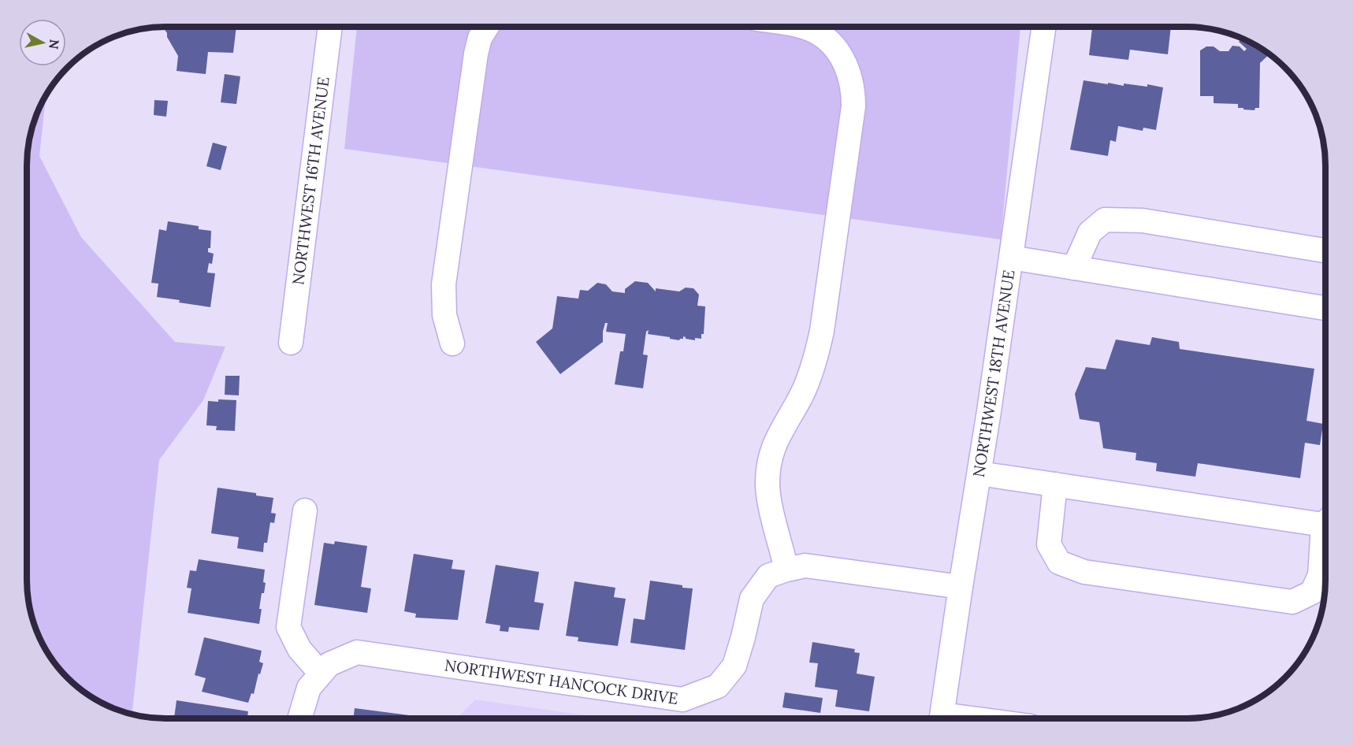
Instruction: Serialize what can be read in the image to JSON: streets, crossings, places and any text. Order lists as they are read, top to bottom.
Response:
{
  "streets": {
    "street": ["NORTHWEST 16TH AVENUE", "NORTHWEST 18TH AVENUE", "NORTHWEST HANCOCK DRIVE"]
  },
  "crossings": [
    ["NORTHWEST 18TH AVENUE", "NORTHWEST HANCOCK DRIVE"]
  ],
  "north": "right"
}
